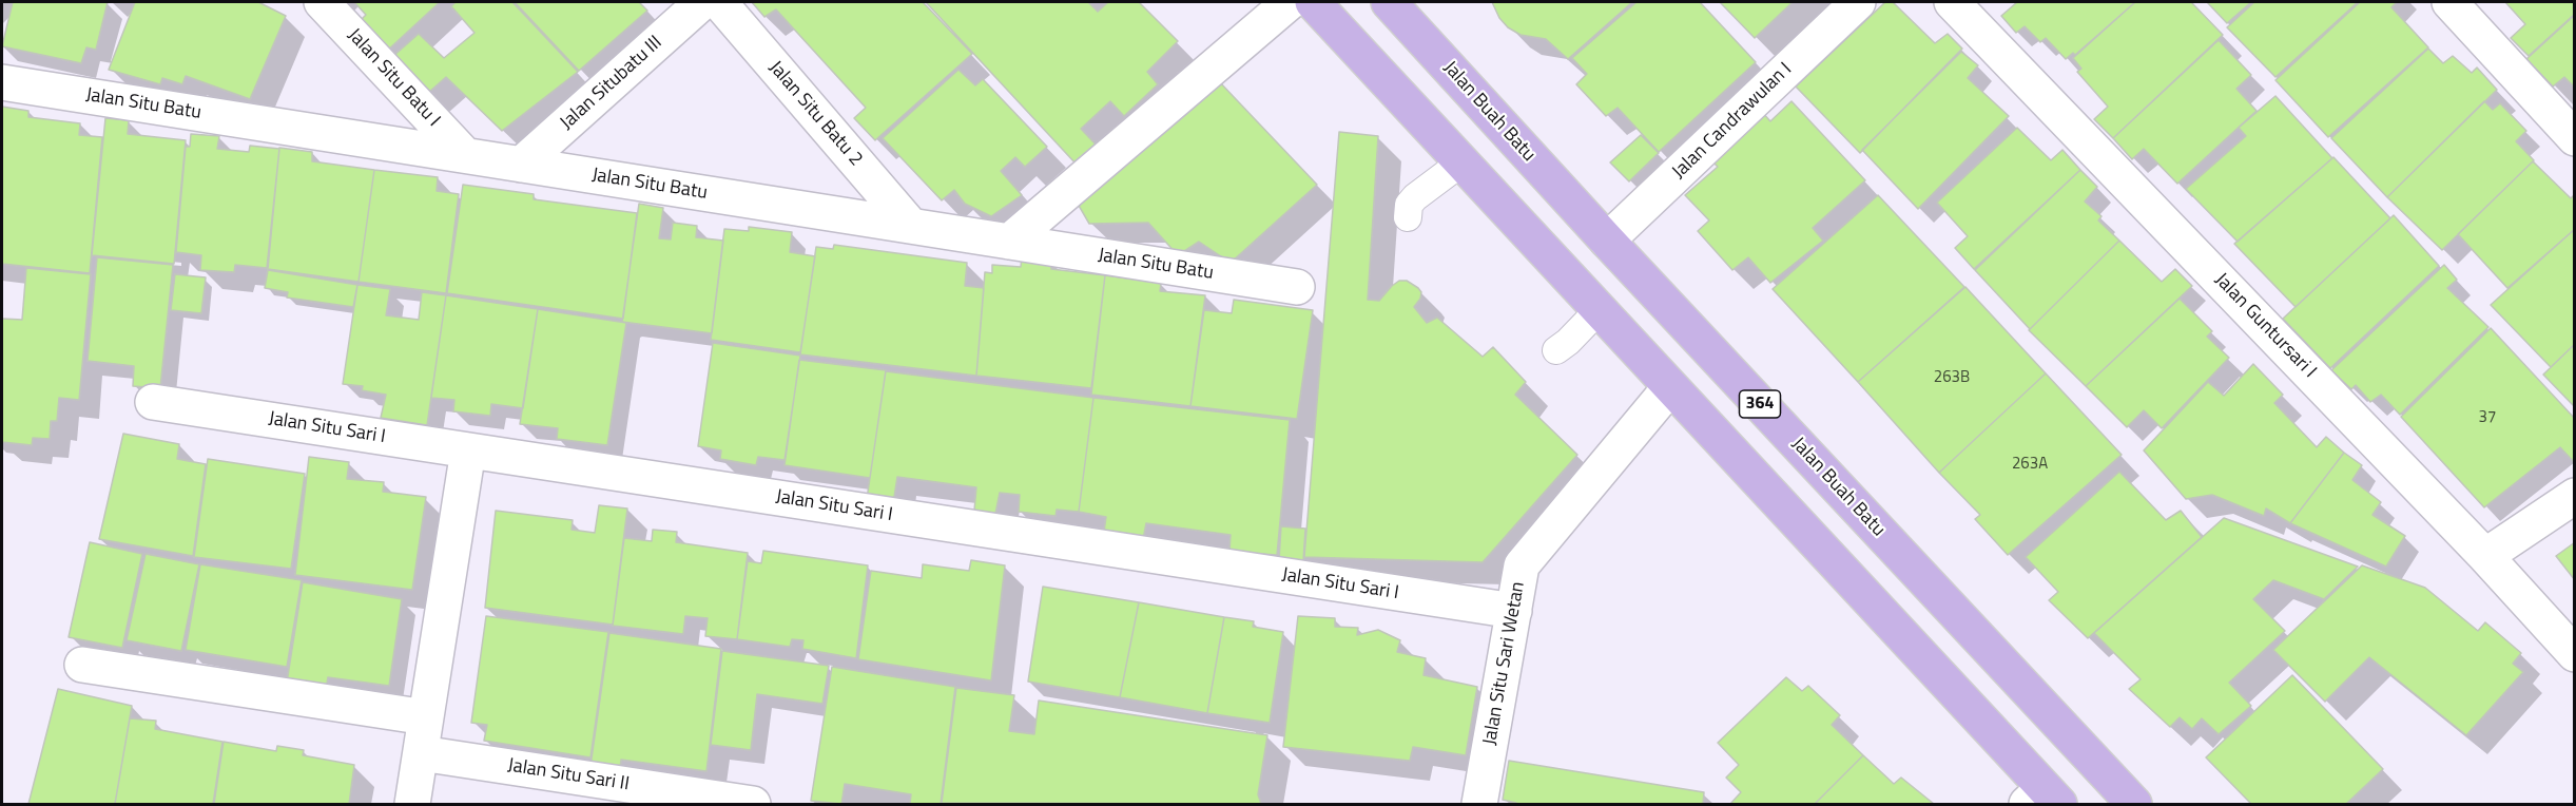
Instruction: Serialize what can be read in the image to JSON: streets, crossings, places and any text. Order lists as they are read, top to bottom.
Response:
{
  "streets": {
    "main road": ["Jalan Buah Batu", "364"],
    "street": [
      "Jalan Situ Batu I",
      "Jalan Situbatu III",
      "Jalan Situ Batu",
      "Jalan Situ Batu 2",
      "Jalan Candrawulan I",
      "Jalan Guntursari I",
      "Jalan Situ Sari I",
      "Jalan Situ Sari Wetan",
      "Jalan Situ Sari II"
    ]
  },
  "crossings": [
    ["Jalan Situ Batu I", "Jalan Situ Batu"],
    ["Jalan Situbatu III", "Jalan Situ Batu"],
    ["Jalan Situ Batu", "Jalan Situ Batu 2"],
    ["Jalan Buah Batu", "Jalan Candrawulan I"],
    ["Jalan Situ Sari I", "Jalan Situ Sari Wetan"]
  ],
  "house_numbers": ["263B", "37", "263A"]
}
